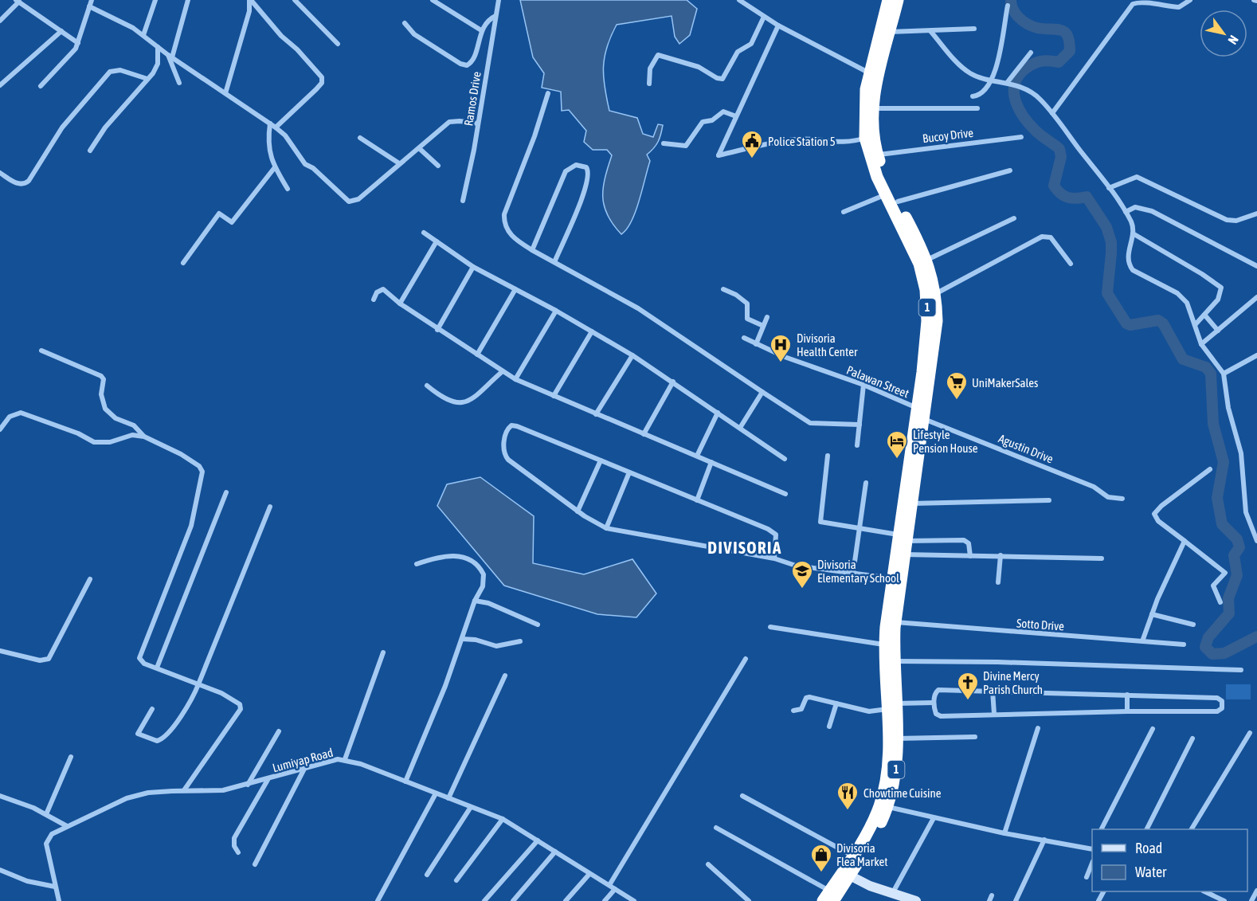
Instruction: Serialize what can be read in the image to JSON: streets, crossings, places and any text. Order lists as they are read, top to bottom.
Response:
{
  "streets": {
    "highway": ["1"],
    "street": [
      "Ramos Drive",
      "Bucoy Drive",
      "Palawan Street",
      "Agustin Drive",
      "Sotto Drive",
      "Lumiyap Road"
    ]
  },
  "crossings": [
    ["Bucoy Drive", "1"],
    ["1", "Palawan Street"],
    ["1", "Agustin Drive"],
    ["1", "Sotto Drive"],
    ["Palawan Street", "Agustin Drive"]
  ],
  "districts": ["DIVISORIA"],
  "places": {
    "public building": ["Police Station 5"],
    "hospital": ["Divisoria Health Center"],
    "supermarket": ["UniMakerSales"],
    "hotel": ["Lifestyle Pension House"],
    "school or university": ["Divisoria Elementary School"],
    "church": ["Divine Mercy Parish Church"],
    "restaurant": ["Chowtime Cuisine"],
    "shop": ["Divisoria Flea Market"]
  },
  "legend": ["Road", "Water"],
  "north": "bottom right"
}
